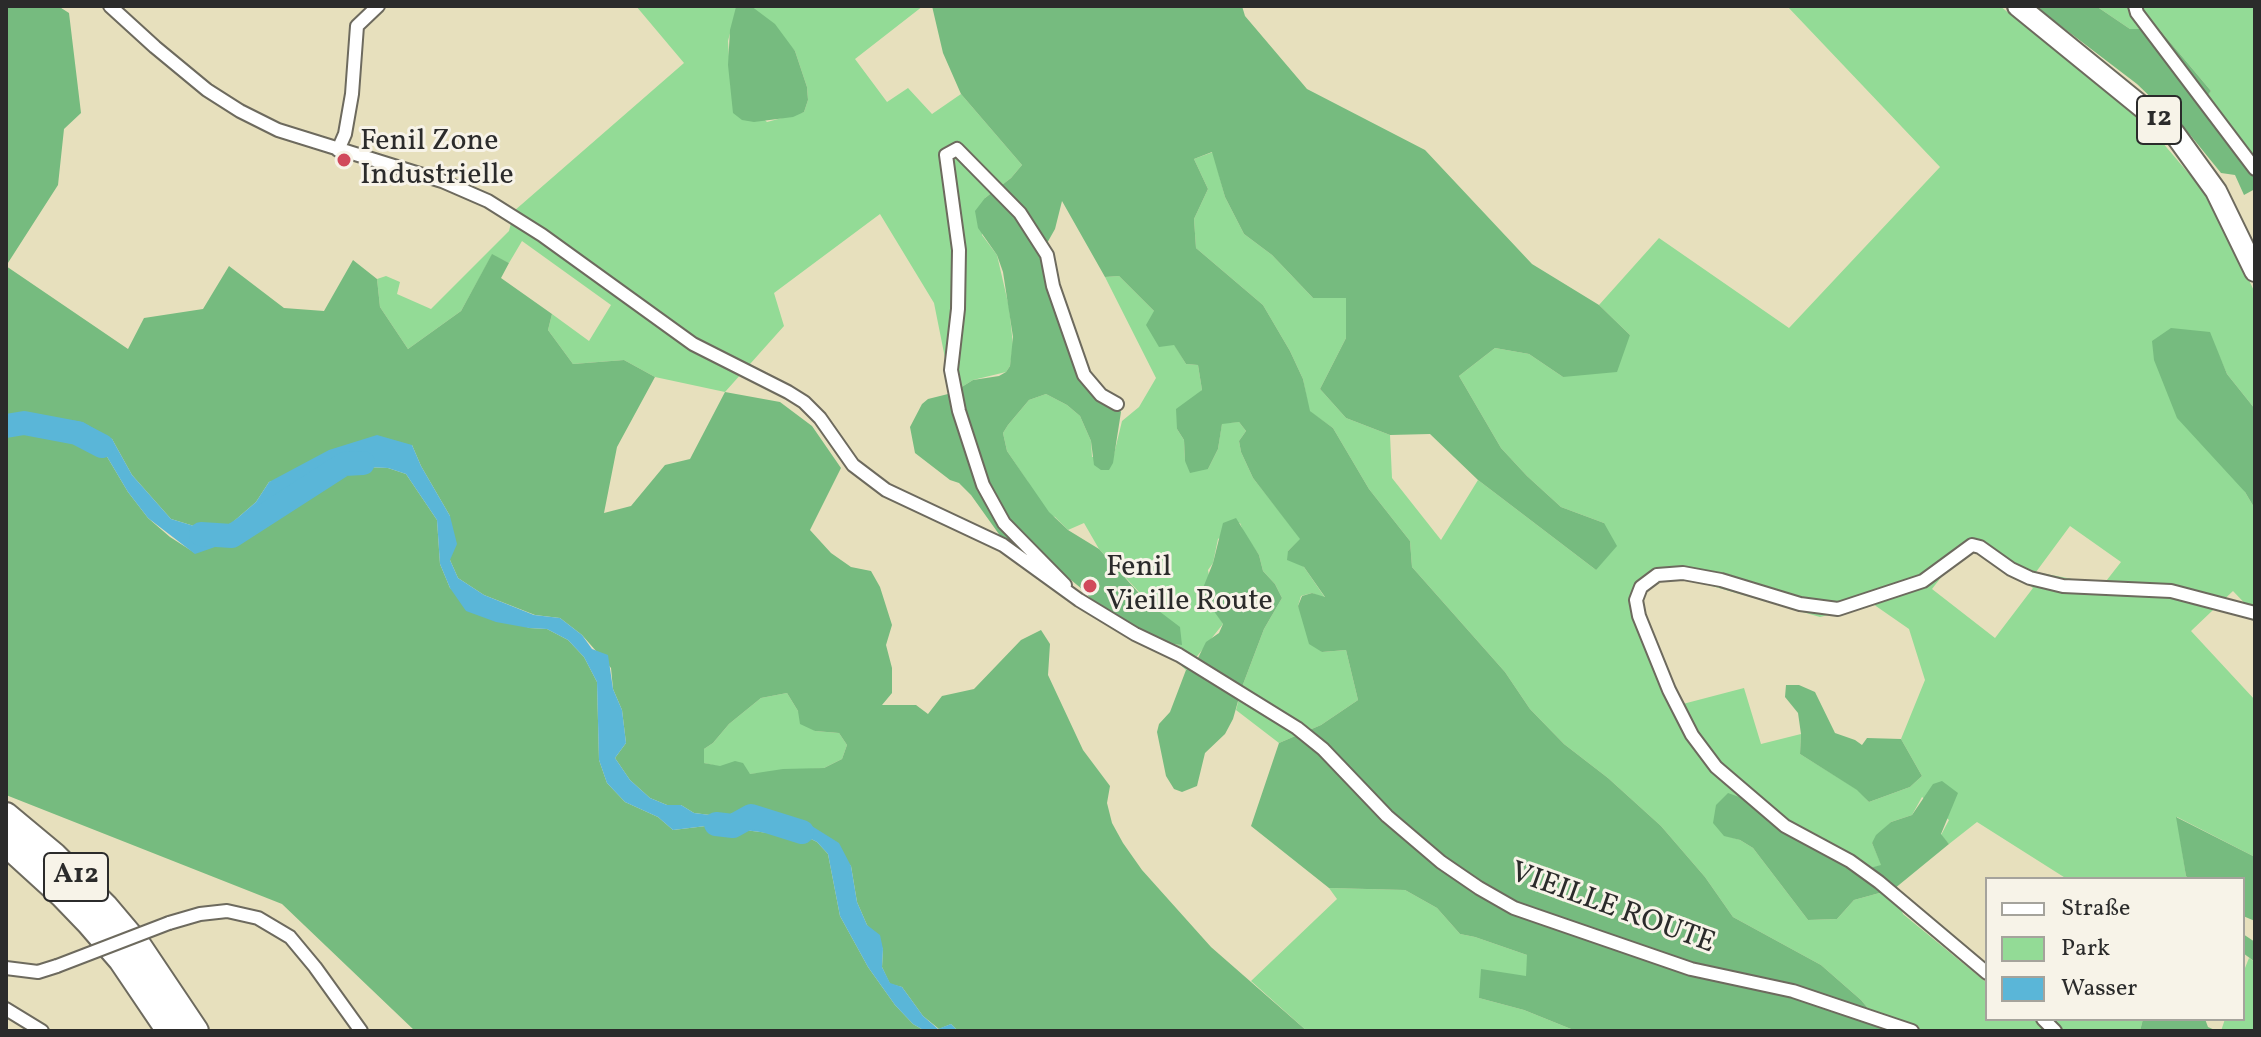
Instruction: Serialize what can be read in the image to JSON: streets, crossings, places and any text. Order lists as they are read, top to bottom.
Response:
{
  "streets": {
    "highway": ["A12"],
    "main road": ["12"],
    "street": ["VIEILLE ROUTE"]
  },
  "places": ["Fenil Zone Industrielle", "Fenil Vieille Route"],
  "legend": ["Straße", "Park", "Wasser"]
}
